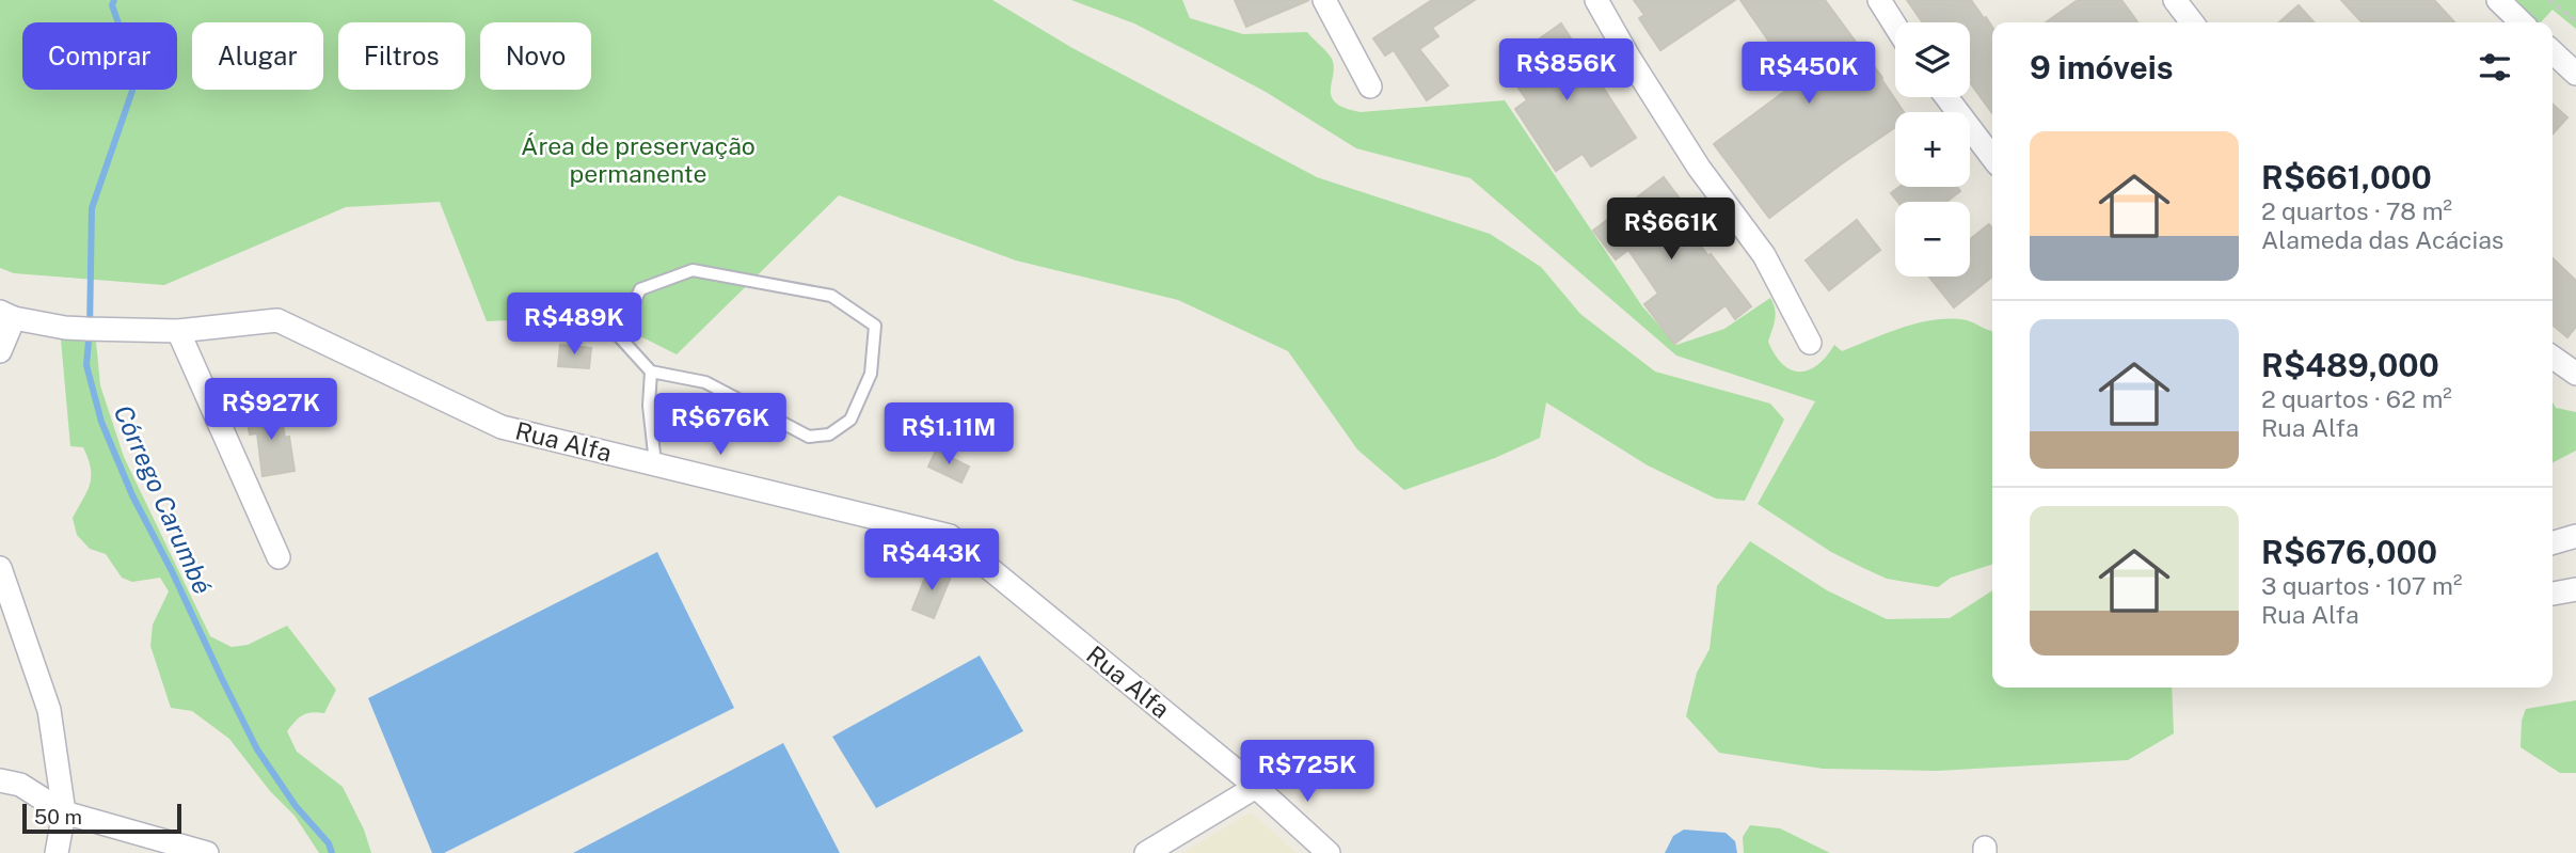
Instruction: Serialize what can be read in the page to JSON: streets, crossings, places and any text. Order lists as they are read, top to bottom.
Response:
{
  "streets": {
    "street": ["Rua Alfa"]
  },
  "water": ["Córrego Carumbé"],
  "parks": ["Área de preservação permanente"],
  "scale_bar": "50 m",
  "page": {
    "map_buttons": ["+", "−"],
    "chip": [
      "Comprar",
      "Alugar",
      "Filtros",
      "Novo"
    ],
    "heading": "9 imóveis",
    "price": [
      "R$856K",
      "R$450K",
      "R$661K",
      "R$489K",
      "R$927K",
      "R$676K",
      "R$1.11M",
      "R$443K",
      "R$725K"
    ],
    "list": [
      {
        "name": "R$661,000",
        "note": "2 quartos · 78 m² · Alameda das Acácias"
      },
      {
        "name": "R$489,000",
        "note": "2 quartos · 62 m² · Rua Alfa"
      },
      {
        "name": "R$676,000",
        "note": "3 quartos · 107 m² · Rua Alfa"
      }
    ],
    "scale": "50 m"
  }
}
